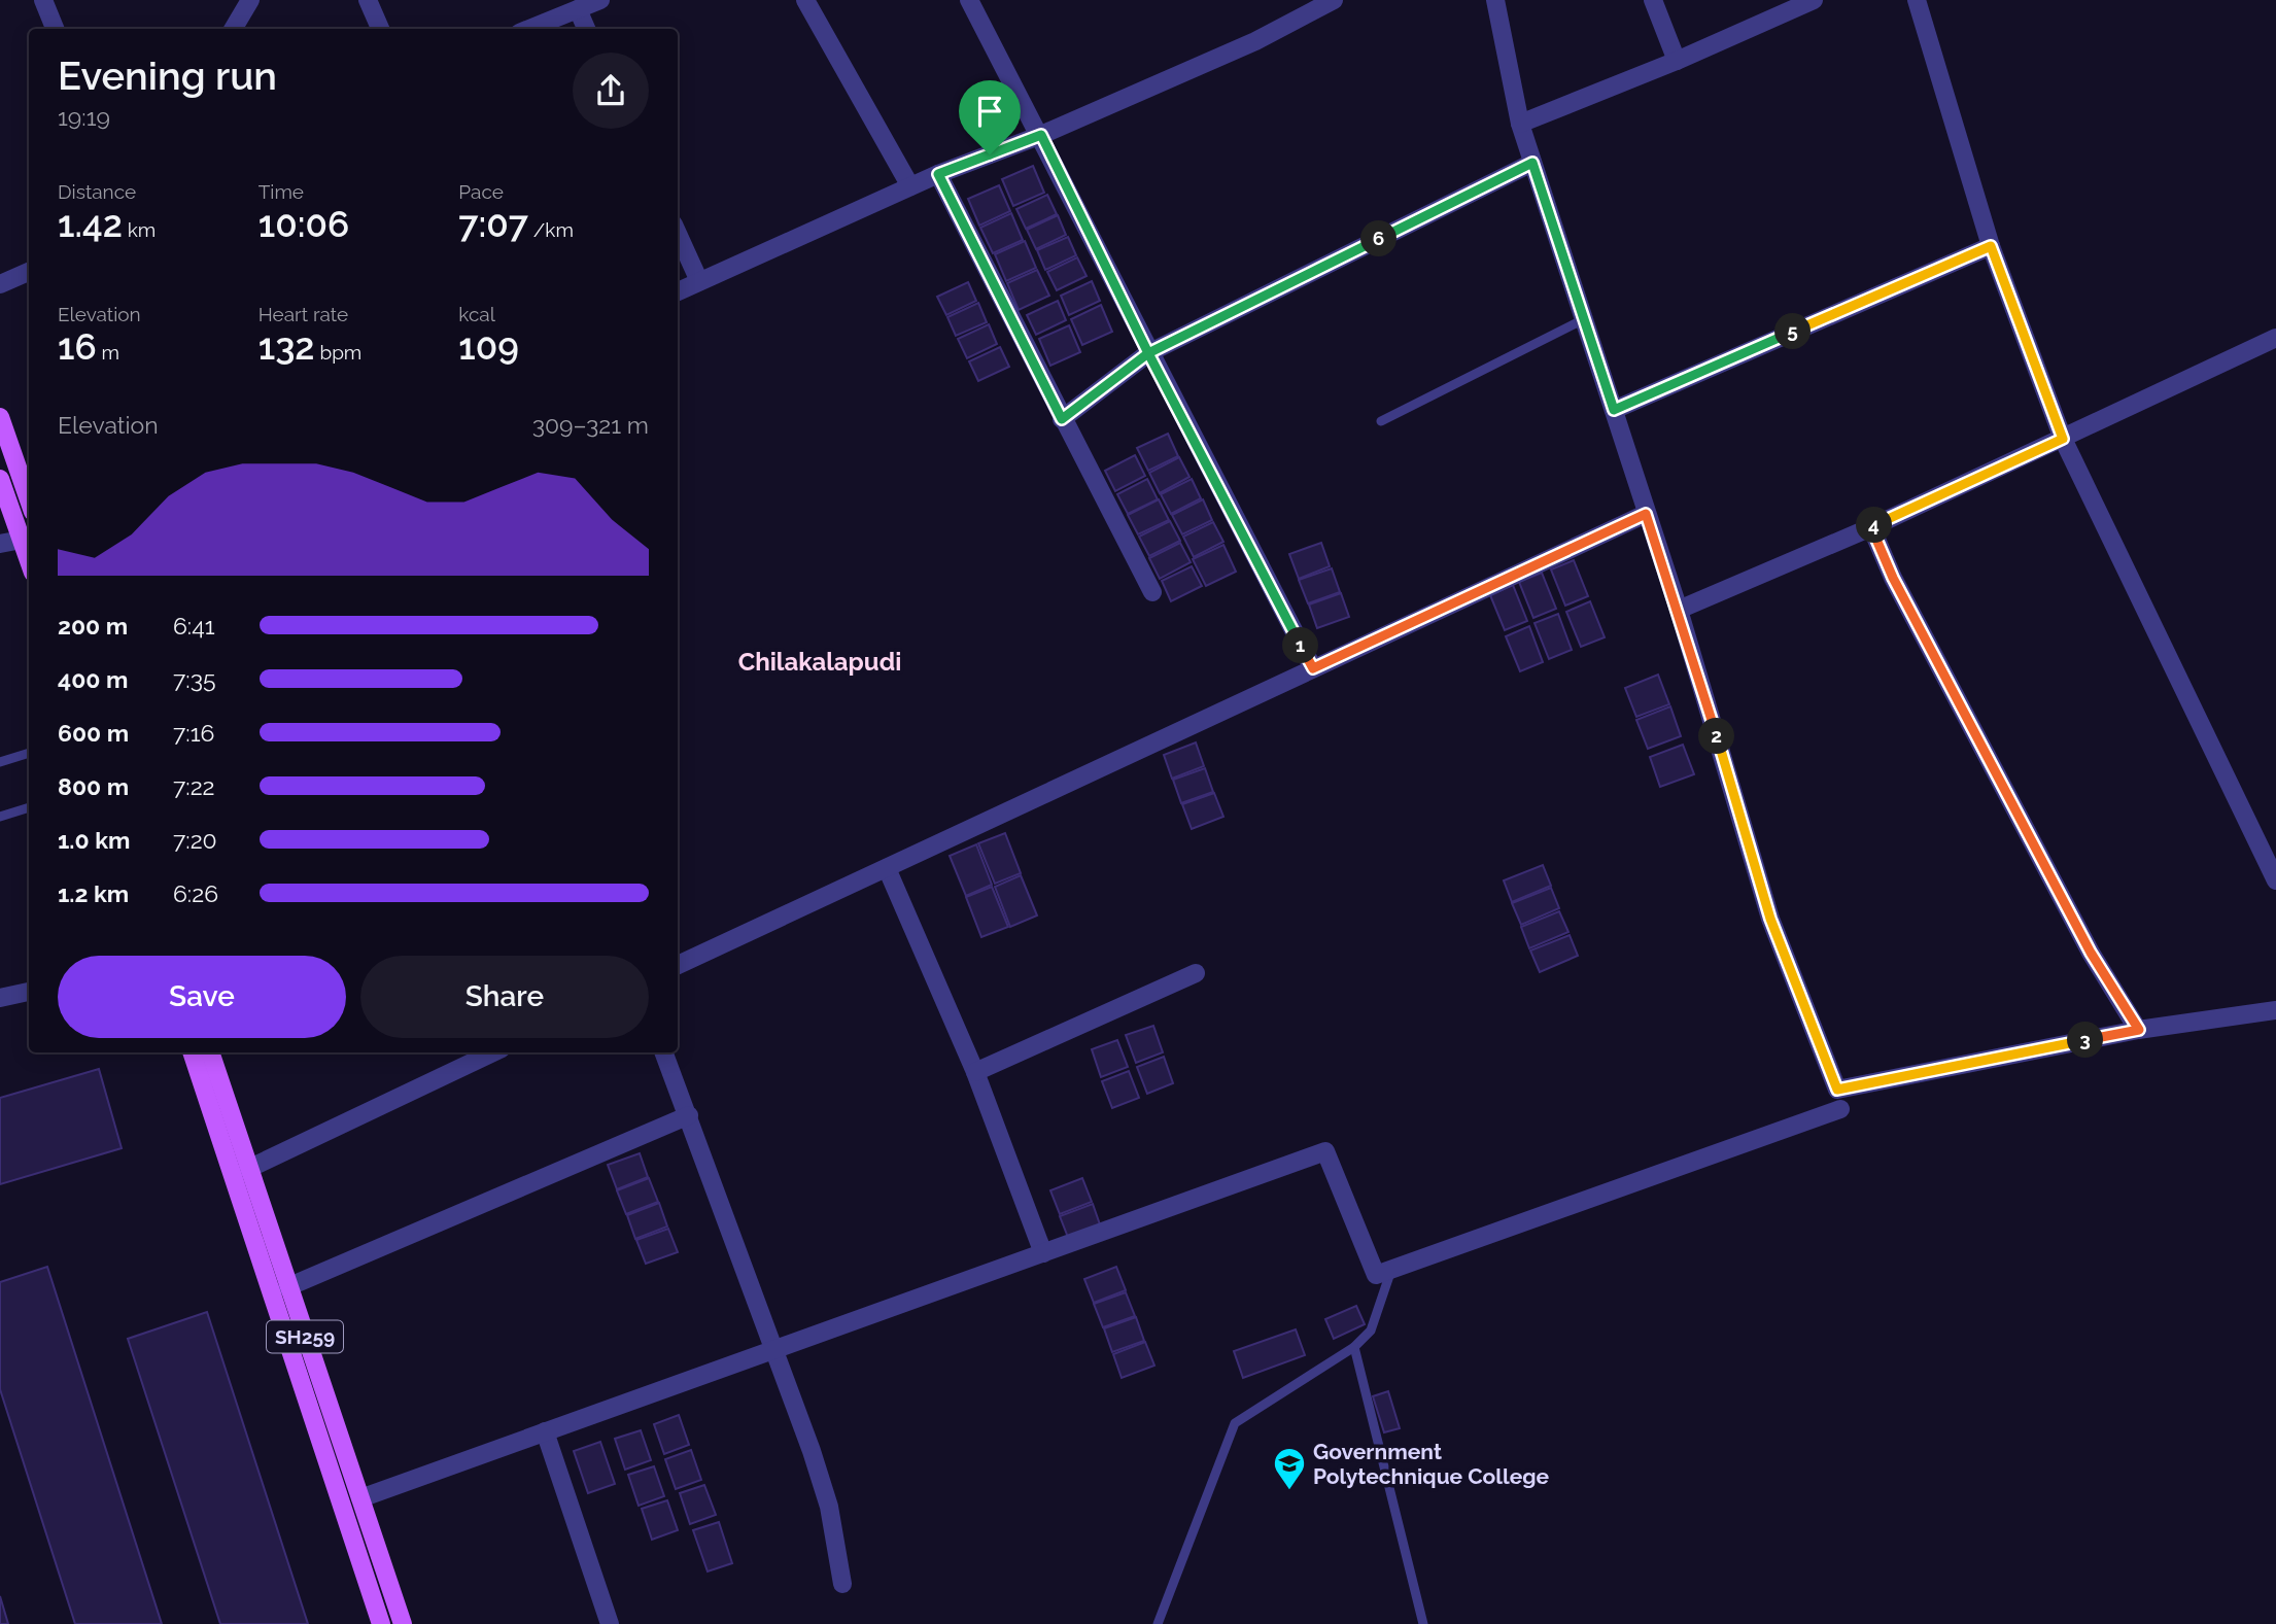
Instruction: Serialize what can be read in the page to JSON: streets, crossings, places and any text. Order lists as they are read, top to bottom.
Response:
{
  "streets": {
    "main road": ["SH259"]
  },
  "districts": ["Chilakalapudi"],
  "places": {
    "school or university": ["Government Polytechnique College"]
  },
  "page": {
    "heading": ["Evening run", "19:19"],
    "stats": [
      ["Distance", "1.42 km"],
      ["Time", "10:06"],
      ["Pace", "7:07 /km"],
      ["Elevation", "16 m"],
      ["Heart rate", "132 bpm"],
      ["kcal", "109"]
    ],
    "pins": [
      "6",
      "5",
      "4",
      "1",
      "2",
      "3"
    ],
    "chart": ["Elevation", "309–321 m"],
    "list": [
      {
        "name": "200 m",
        "note": "6:41"
      },
      {
        "name": "400 m",
        "note": "7:35"
      },
      {
        "name": "600 m",
        "note": "7:16"
      },
      {
        "name": "800 m",
        "note": "7:22"
      },
      {
        "name": "1.0 km",
        "note": "7:20"
      },
      {
        "name": "1.2 km",
        "note": "6:26"
      }
    ],
    "buttons": ["Save", "Share"]
  }
}
